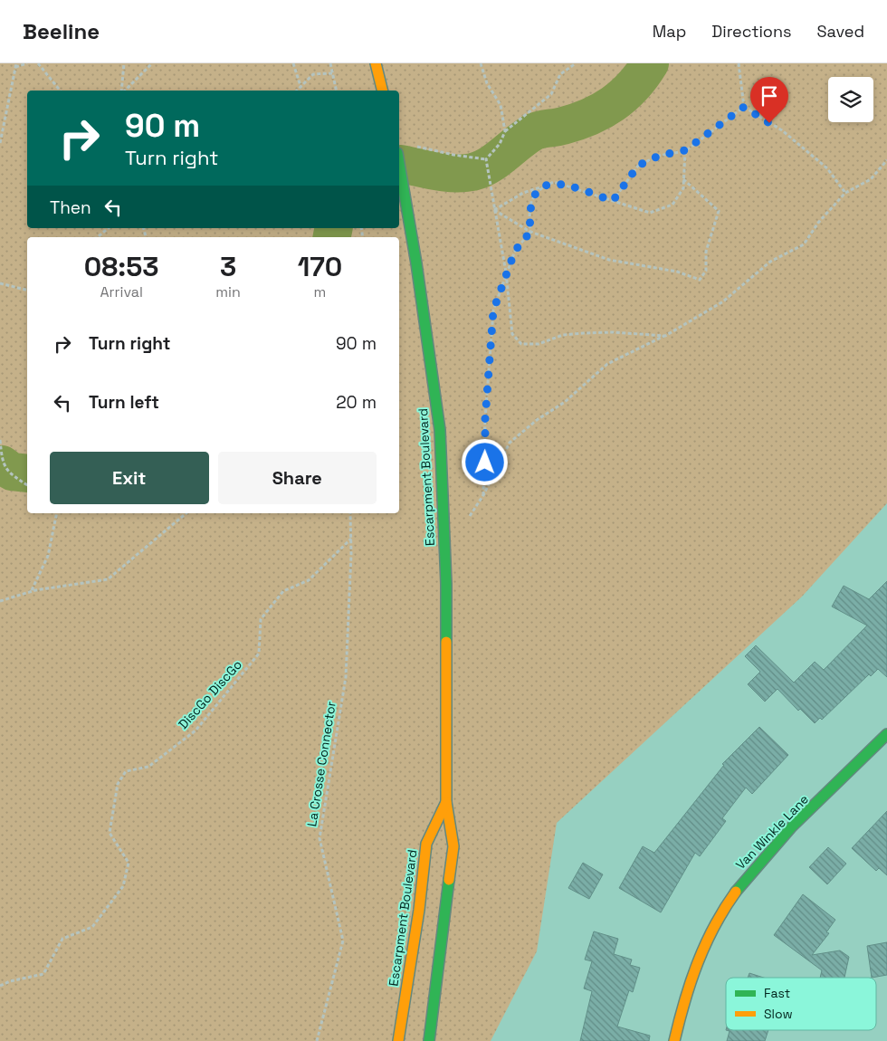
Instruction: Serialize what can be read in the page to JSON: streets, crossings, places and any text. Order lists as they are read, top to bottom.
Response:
{
  "streets": {
    "main road": ["Escarpment Boulevard", "Van Winkle Lane"],
    "path": ["DiscGo DiscGo", "La Crosse Connector"]
  },
  "crossings": [
    ["DiscGo DiscGo", "La Crosse Connector"]
  ],
  "legend": ["Fast", "Slow"],
  "page": {
    "header": "Beeline",
    "nav": ["Map", "Directions", "Saved"],
    "turn": ["90 m", "Turn right"],
    "then": "Then",
    "eta": [
      "08:53",
      "Arrival",
      "3",
      "min",
      "170",
      "m"
    ],
    "list": [
      {
        "name": "Turn right",
        "value": "90 m"
      },
      {
        "name": "Turn left",
        "value": "20 m"
      }
    ],
    "buttons": ["Exit", "Share"]
  }
}
